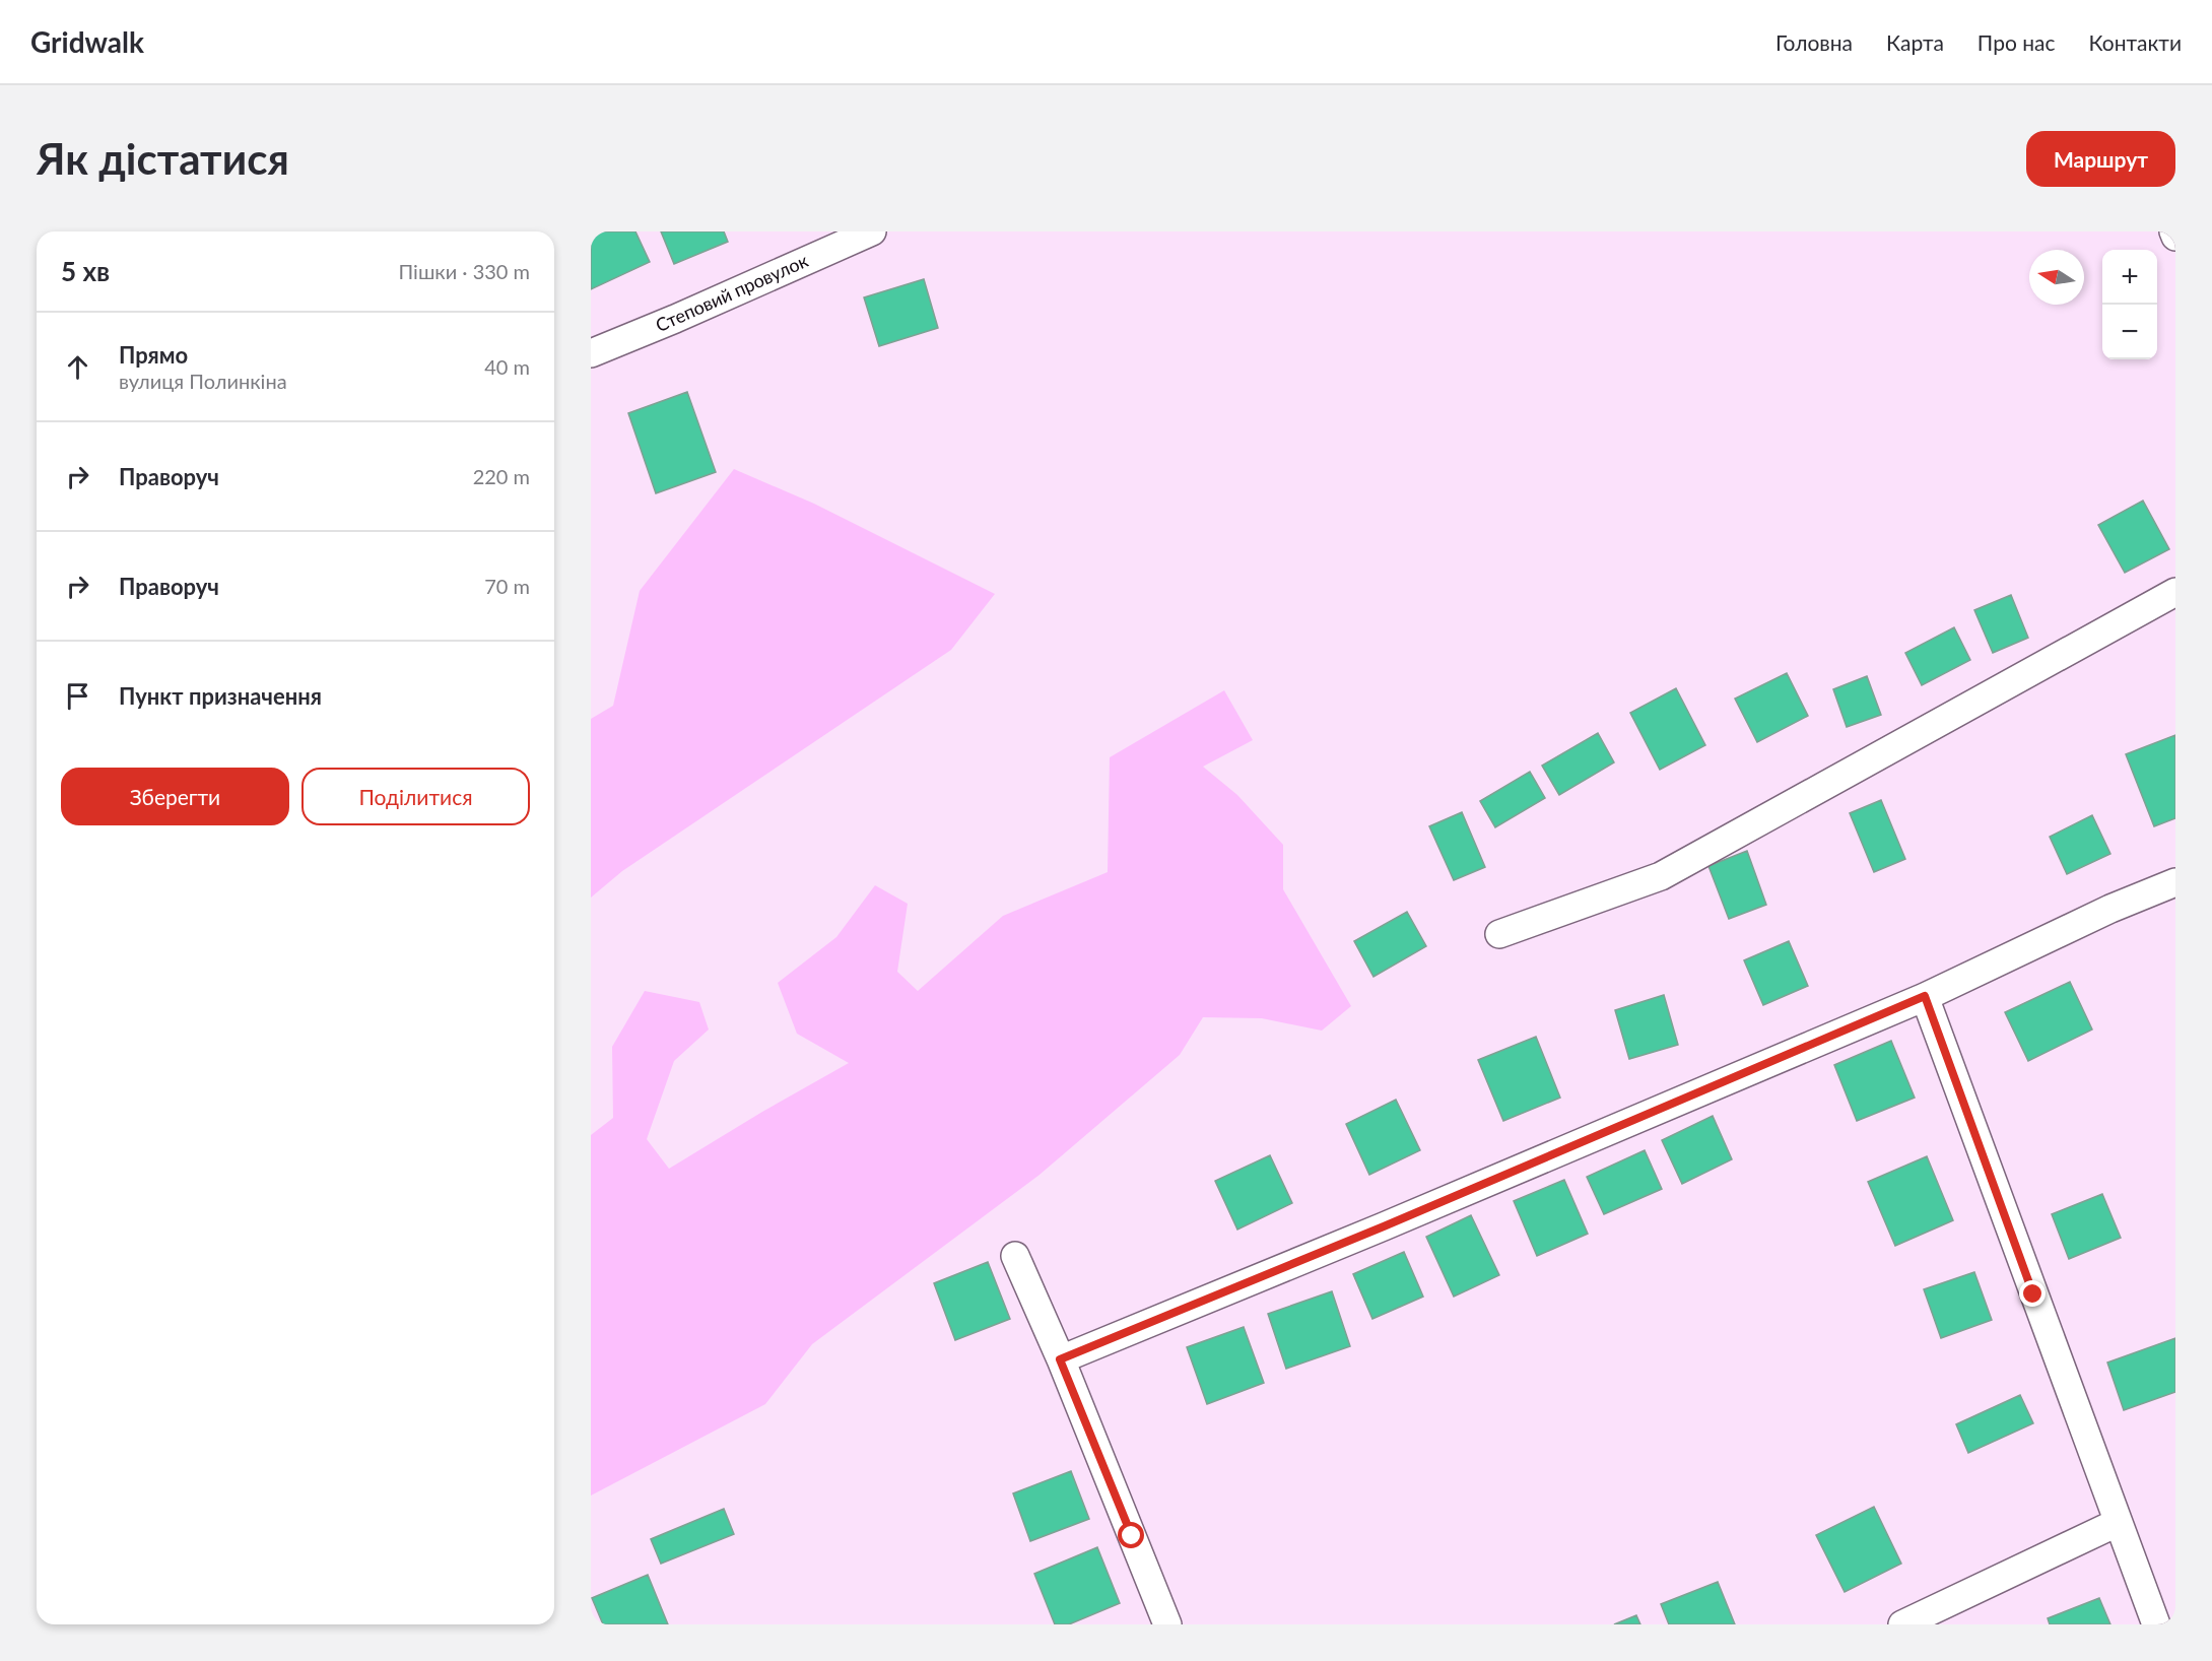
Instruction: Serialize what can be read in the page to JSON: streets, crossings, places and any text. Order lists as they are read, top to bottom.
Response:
{
  "streets": {
    "street": ["Степовий провулок"]
  },
  "north": "left",
  "page": {
    "header": "Gridwalk",
    "nav": [
      "Головна",
      "Карта",
      "Про нас",
      "Контакти"
    ],
    "buttons": [
      "Маршрут",
      ["Зберегти", "Поділитися"]
    ],
    "title": "Як дістатися",
    "heading": ["5 хв", "Пішки · 330 m"],
    "map_buttons": ["+", "−"],
    "list": [
      ["Прямо", "вулиця Полинкіна", "40 m"],
      ["Праворуч", "220 m"],
      ["Праворуч", "70 m"],
      "Пункт призначення"
    ]
  }
}
